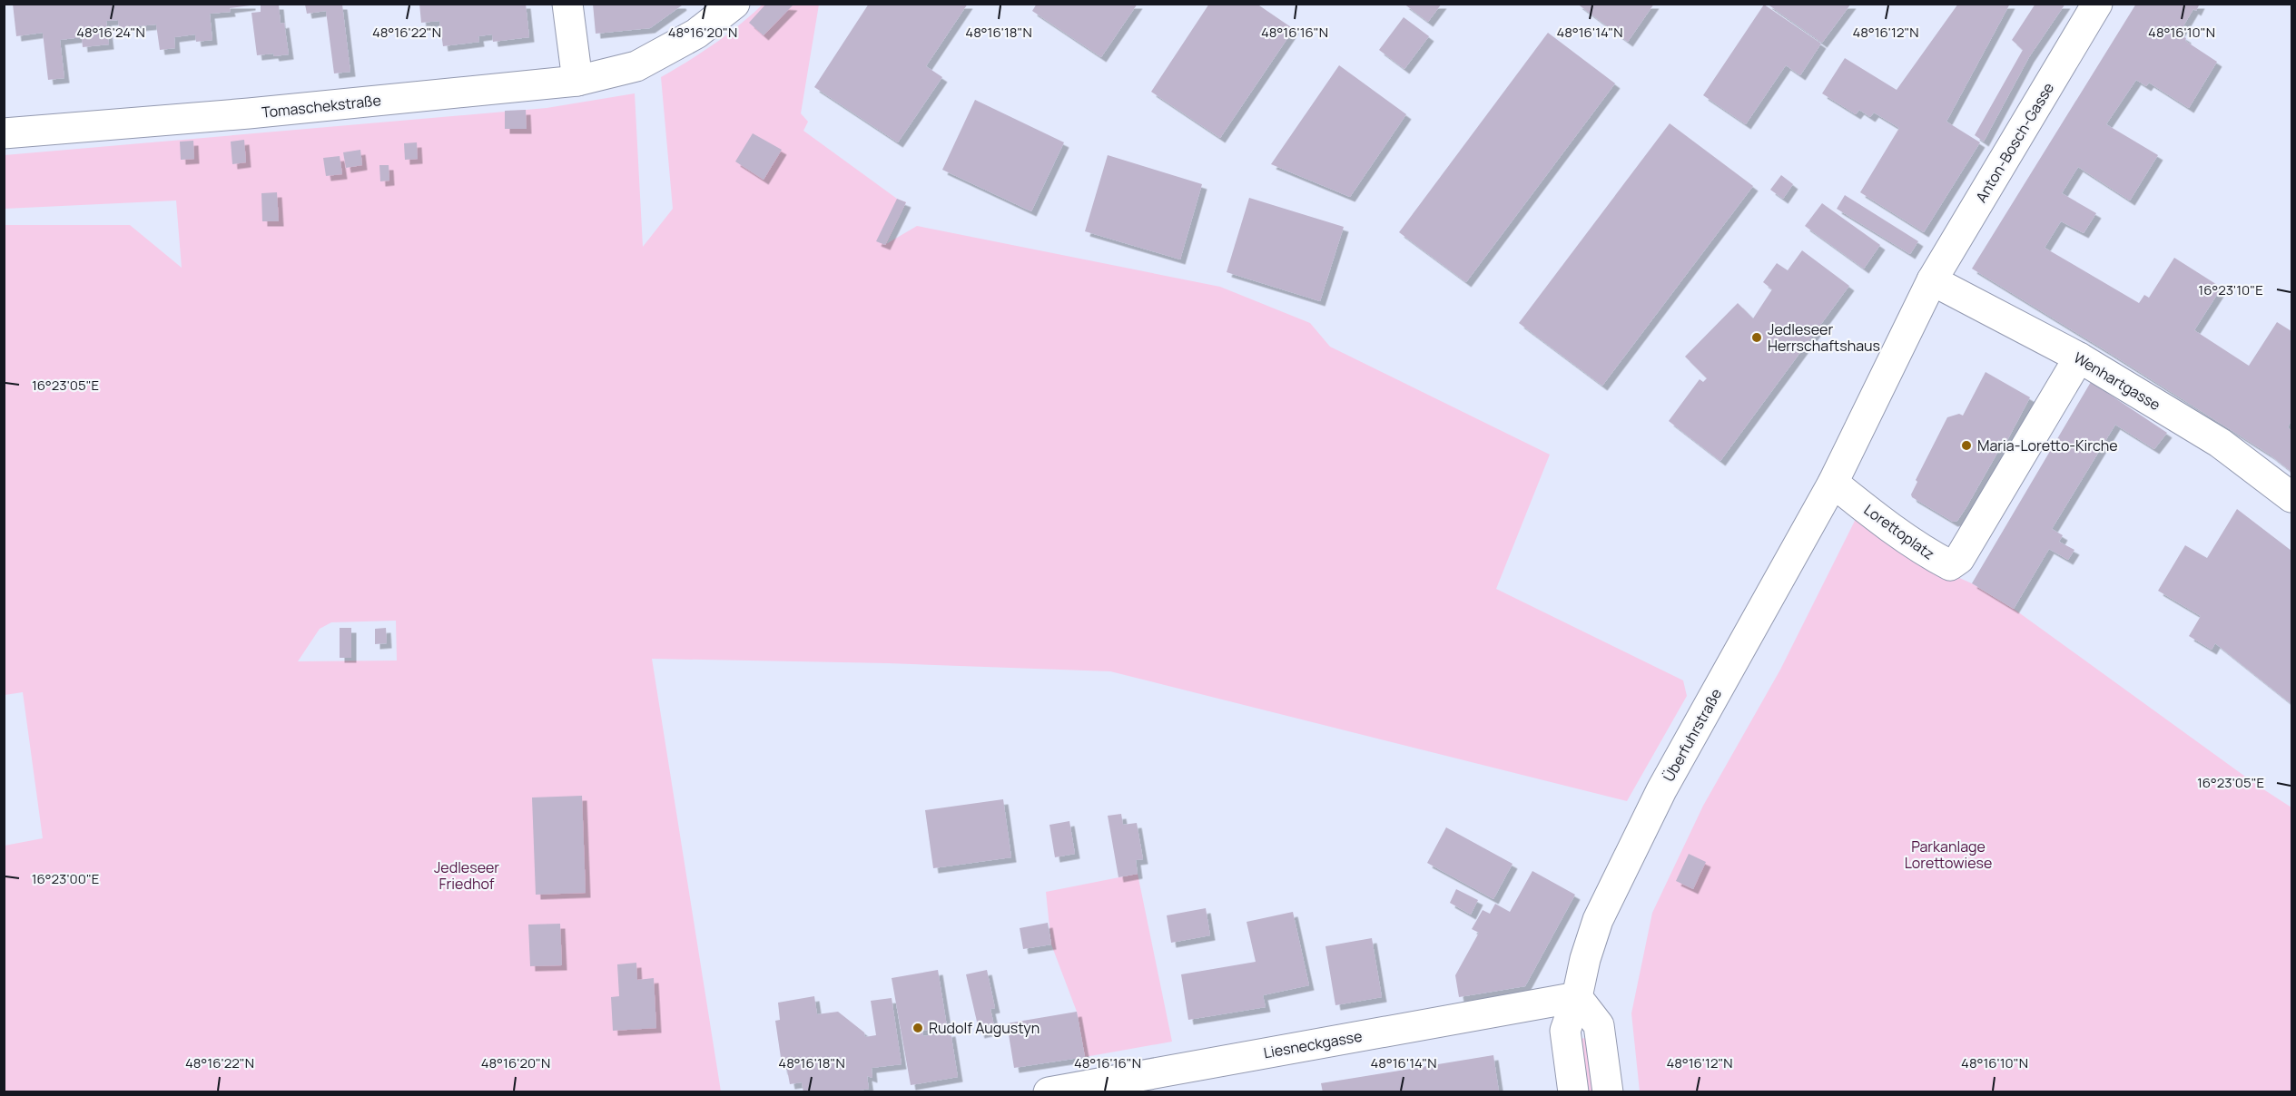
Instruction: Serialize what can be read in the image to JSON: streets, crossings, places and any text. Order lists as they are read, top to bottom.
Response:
{
  "streets": {
    "street": [
      "Tomaschekstraße",
      "Anton-Bosch-Gasse",
      "Wenhartgasse",
      "Lorettoplatz",
      "Überfuhrstraße",
      "Liesneckgasse"
    ]
  },
  "crossings": [
    ["Anton-Bosch-Gasse", "Wenhartgasse"],
    ["Wenhartgasse", "Lorettoplatz"],
    ["Lorettoplatz", "Überfuhrstraße"],
    ["Überfuhrstraße", "Liesneckgasse"]
  ],
  "parks": ["Parkanlage Lorettowiese", "Jedleseer Friedhof"],
  "places": ["Jedleseer Herrschaftshaus", "Maria-Loretto-Kirche", "Rudolf Augustyn"],
  "coordinates": [
    "48°16'24\"N",
    "48°16'22\"N",
    "48°16'20\"N",
    "48°16'18\"N",
    "48°16'16\"N",
    "48°16'14\"N",
    "48°16'12\"N",
    "48°16'10\"N",
    "16°23'10\"E",
    "16°23'05\"E",
    "16°23'00\"E"
  ]
}
